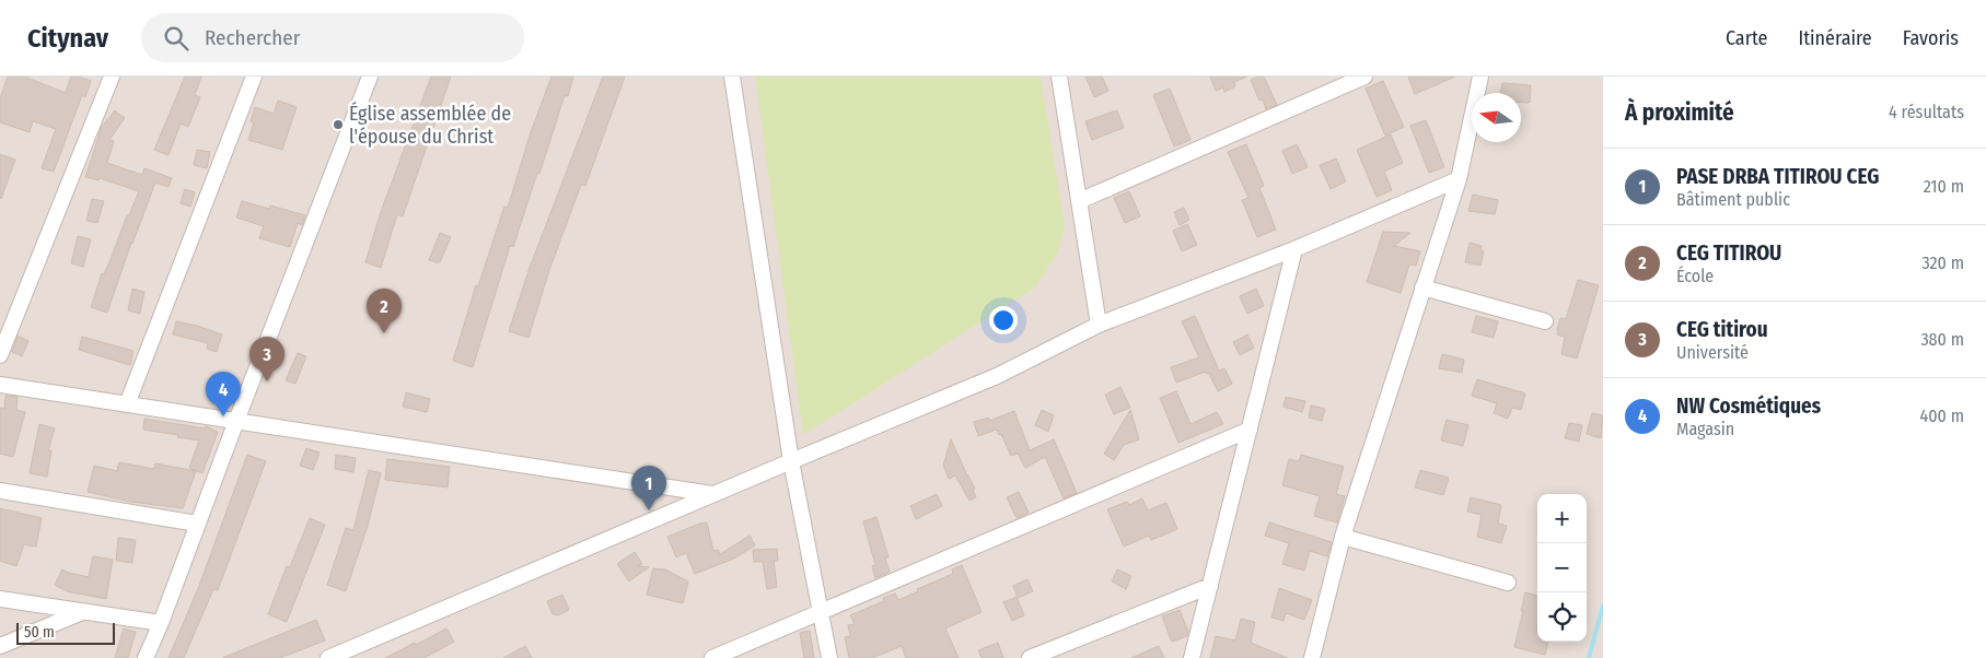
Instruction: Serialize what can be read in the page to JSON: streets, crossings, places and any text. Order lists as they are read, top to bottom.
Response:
{
  "places": ["Église assemblée de l'épouse du Christ"],
  "scale_bar": "50 m",
  "north": "left",
  "page": {
    "header": "Citynav",
    "search": "Rechercher",
    "nav": ["Carte", "Itinéraire", "Favoris"],
    "heading": ["À proximité", "4 résultats"],
    "list": [
      {
        "mark": "1",
        "name": "PASE DRBA TITIROU CEG",
        "note": "Bâtiment public",
        "value": "210 m"
      },
      {
        "mark": "2",
        "name": "CEG TITIROU",
        "note": "École",
        "value": "320 m"
      },
      {
        "mark": "3",
        "name": "CEG titirou",
        "note": "Université",
        "value": "380 m"
      },
      {
        "mark": "4",
        "name": "NW Cosmétiques",
        "note": "Magasin",
        "value": "400 m"
      }
    ],
    "pins": [
      "2",
      "3",
      "4",
      "1"
    ],
    "map_buttons": ["+", "−"],
    "scale": "50 m"
  }
}
